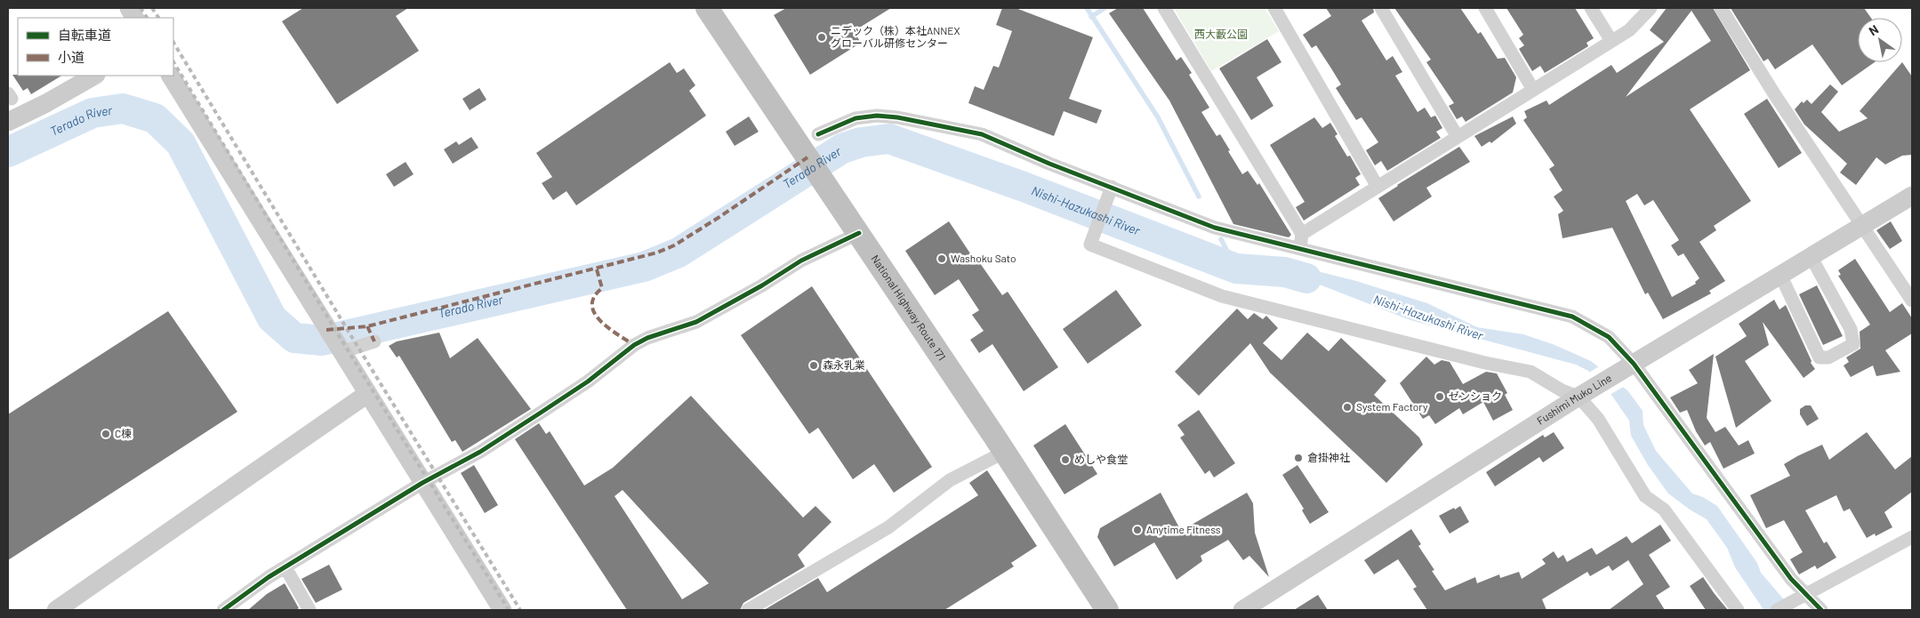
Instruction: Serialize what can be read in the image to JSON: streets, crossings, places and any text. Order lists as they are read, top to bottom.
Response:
{
  "streets": {
    "highway": ["National Highway Route 171"],
    "street": ["Fushimi Muko Line"]
  },
  "water": ["Terado River", "Nishi-Hazukashi River"],
  "parks": ["西大藪公園"],
  "places": [
    "ニデック（株）本社ANNEX グローバル研修センター",
    "Washoku Sato",
    "森永乳業",
    "ゼンショク",
    "System Factory",
    "C棟",
    "倉掛神社",
    "めしや食堂",
    "Anytime Fitness"
  ],
  "legend": ["自転車道", "小道"],
  "north": "top left"
}
